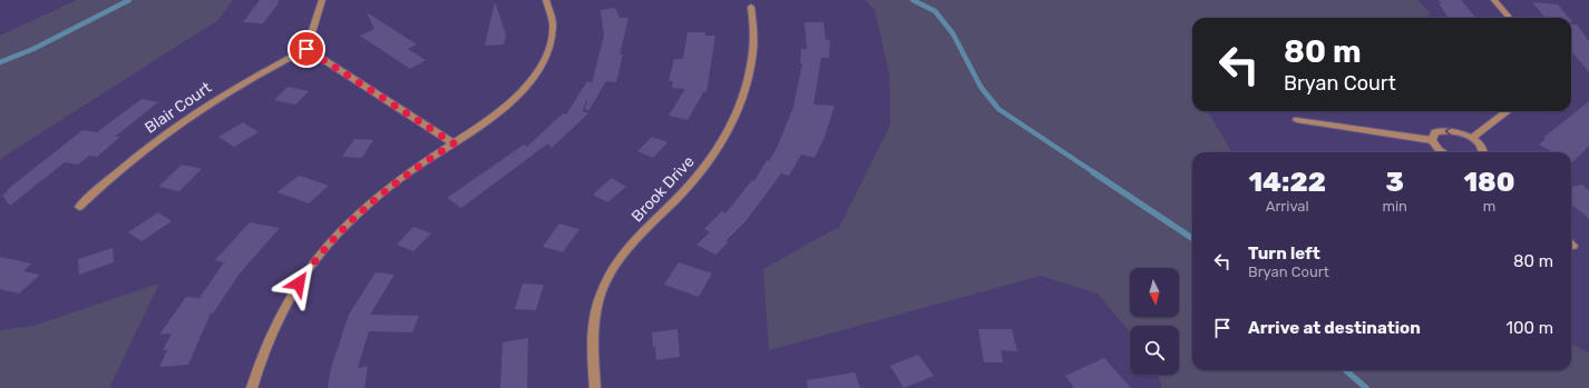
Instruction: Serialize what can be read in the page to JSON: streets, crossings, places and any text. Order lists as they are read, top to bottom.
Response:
{
  "streets": {
    "street": ["Blair Court", "Brook Drive"]
  },
  "north": "bottom",
  "page": {
    "turn": ["80 m", "Bryan Court"],
    "eta": [
      "14:22",
      "Arrival",
      "3",
      "min",
      "180",
      "m"
    ],
    "list": [
      {
        "name": "Turn left",
        "note": "Bryan Court",
        "value": "80 m"
      },
      {
        "name": "Arrive at destination",
        "value": "100 m"
      }
    ]
  }
}
